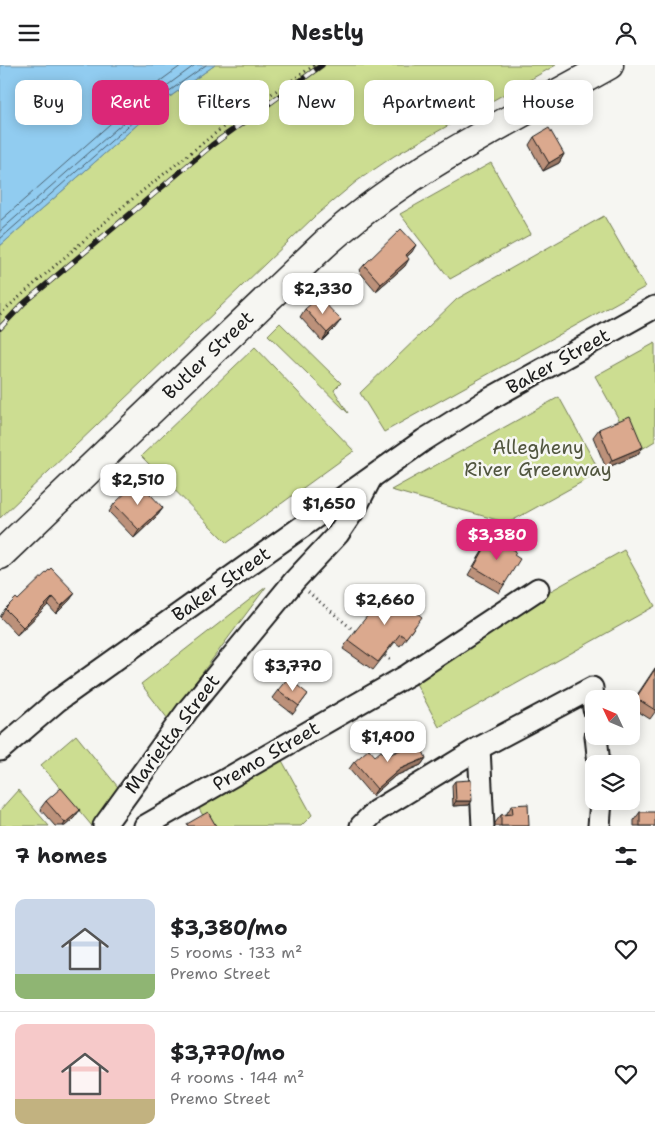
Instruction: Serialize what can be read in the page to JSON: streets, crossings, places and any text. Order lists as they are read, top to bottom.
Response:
{
  "streets": {
    "highway": ["Butler Street"],
    "street": ["Baker Street", "Marietta Street", "Premo Street"]
  },
  "crossings": [
    ["Baker Street", "Marietta Street"]
  ],
  "parks": ["Allegheny River Greenway"],
  "north": "top left",
  "page": {
    "header": "Nestly",
    "chip": [
      "Buy",
      "Rent",
      "Filters",
      "New",
      "Apartment",
      "House"
    ],
    "price": [
      "$2,330",
      "$2,510",
      "$1,650",
      "$3,380",
      "$2,660",
      "$3,770",
      "$1,400"
    ],
    "heading": "7 homes",
    "list": [
      {
        "name": "$3,380/mo",
        "note": "5 rooms · 133 m² · Premo Street"
      },
      {
        "name": "$3,770/mo",
        "note": "4 rooms · 144 m² · Premo Street"
      }
    ]
  }
}
